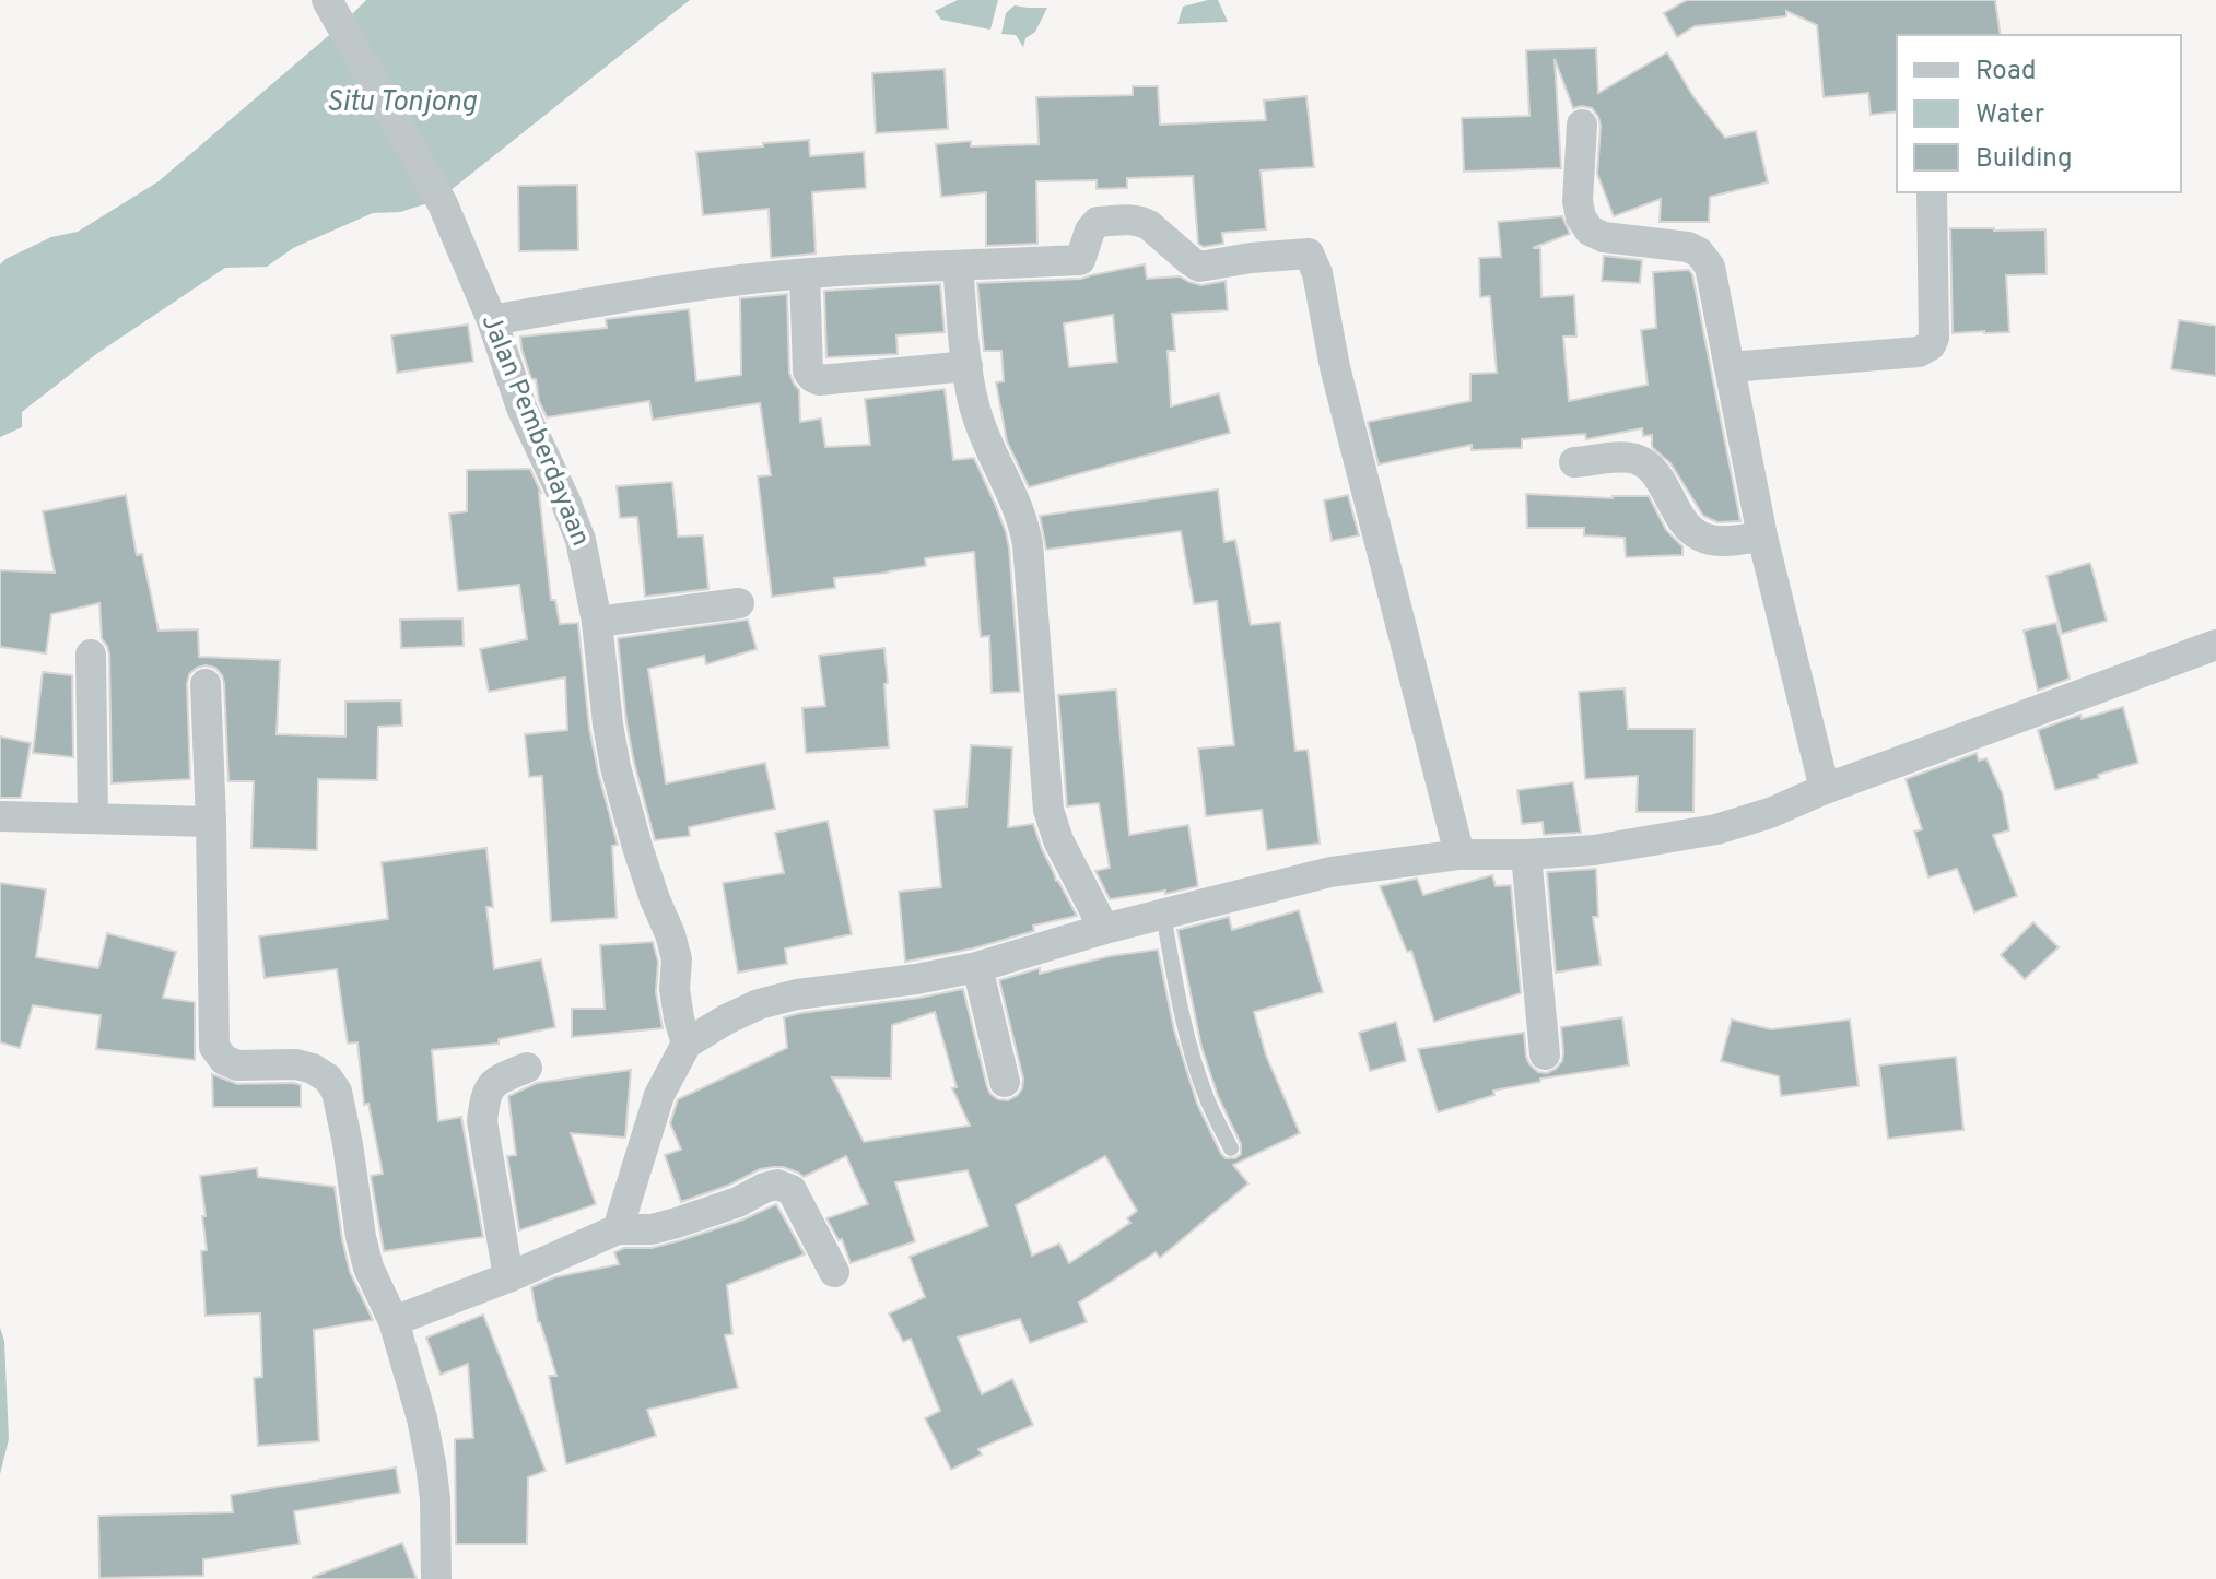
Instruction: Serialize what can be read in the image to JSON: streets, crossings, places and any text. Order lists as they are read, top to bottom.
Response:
{
  "streets": {
    "street": ["Jalan Pemberdayaan"]
  },
  "water": ["Situ Tonjong"],
  "legend": ["Road", "Water", "Building"]
}
